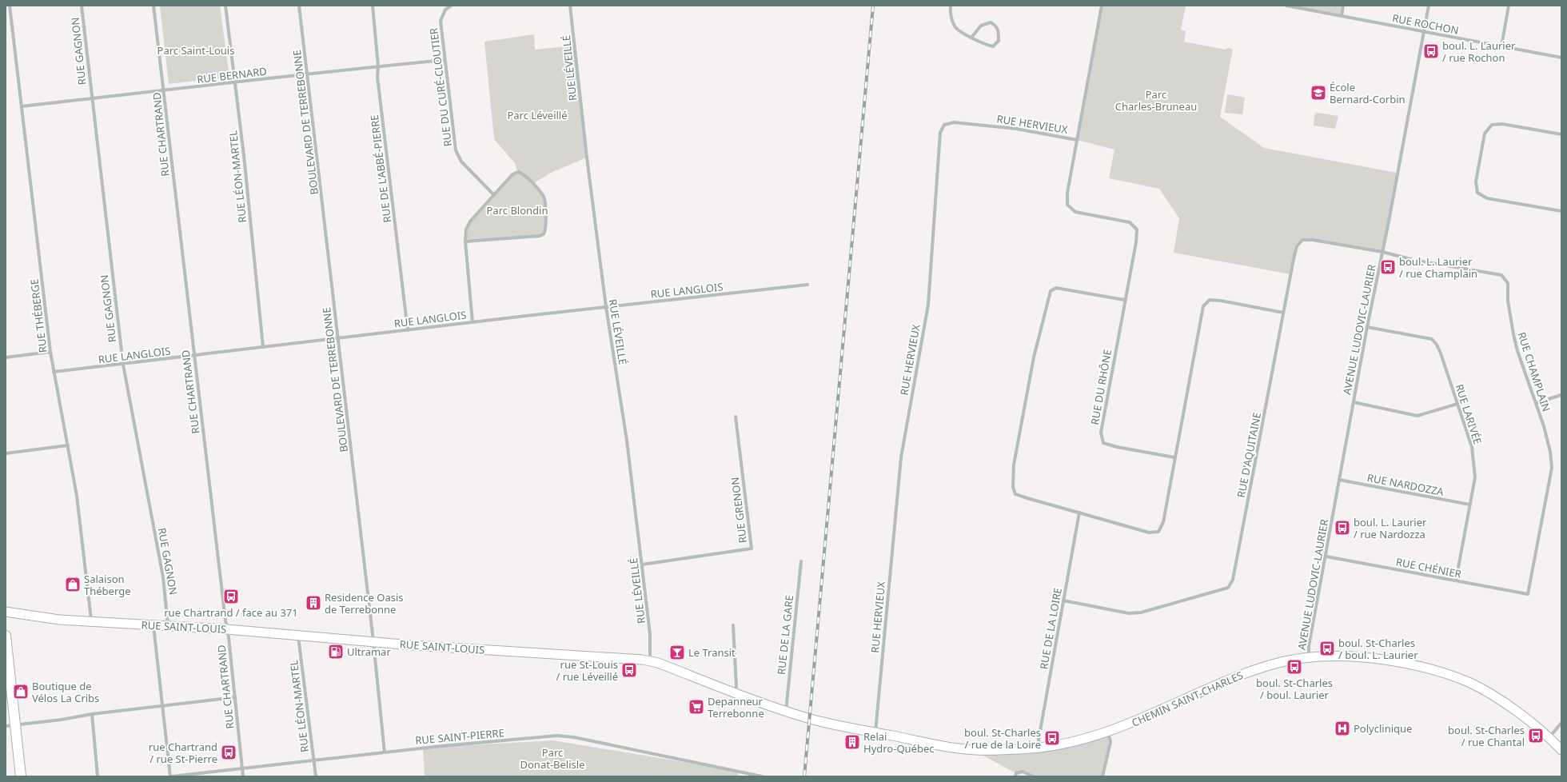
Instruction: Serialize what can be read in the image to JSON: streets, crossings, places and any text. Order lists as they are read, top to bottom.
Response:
{
  "streets": {
    "main road": ["RUE SAINT-LOUIS", "CHEMIN SAINT-CHARLES"],
    "street": [
      "RUE ROCHON",
      "RUE GAGNON",
      "RUE LÉVEILLÉ",
      "RUE BERNARD",
      "RUE DU CURÉ-CLOUTIER",
      "BOULEVARD DE TERREBONNE",
      "RUE HERVIEUX",
      "RUE CHARTRAND",
      "RUE DE L'ABBÉ-PIERRE",
      "RUE LÉON-MARTEL",
      "RUE LANGLOIS",
      "RUE THÉBERGE",
      "AVENUE LUDOVIC-LAURIER",
      "RUE CHAMPLAIN",
      "RUE DU RHÔNE",
      "RUE LARIVÉE",
      "RUE D'AQUITAINE",
      "RUE NARDOZZA",
      "RUE GRENON",
      "RUE CHÉNIER",
      "RUE DE LA LOIRE",
      "RUE DE LA GARE",
      "RUE SAINT-PIERRE"
    ]
  },
  "crossings": [
    ["RUE ROCHON", "AVENUE LUDOVIC-LAURIER"],
    ["RUE GAGNON", "RUE BERNARD"],
    ["RUE GAGNON", "RUE LANGLOIS"],
    ["RUE GAGNON", "RUE SAINT-LOUIS"],
    ["RUE LÉVEILLÉ", "RUE LANGLOIS"],
    ["RUE LÉVEILLÉ", "RUE GRENON"],
    ["RUE LÉVEILLÉ", "RUE SAINT-LOUIS"],
    ["RUE BERNARD", "RUE DU CURÉ-CLOUTIER"],
    ["RUE BERNARD", "BOULEVARD DE TERREBONNE"],
    ["RUE BERNARD", "RUE CHARTRAND"],
    ["RUE BERNARD", "RUE DE L'ABBÉ-PIERRE"],
    ["RUE BERNARD", "RUE LÉON-MARTEL"],
    ["RUE BERNARD", "RUE THÉBERGE"],
    ["BOULEVARD DE TERREBONNE", "RUE LANGLOIS"],
    ["BOULEVARD DE TERREBONNE", "RUE SAINT-LOUIS"],
    ["BOULEVARD DE TERREBONNE", "RUE SAINT-PIERRE"],
    ["RUE HERVIEUX", "CHEMIN SAINT-CHARLES"],
    ["RUE CHARTRAND", "RUE LANGLOIS"],
    ["RUE CHARTRAND", "RUE SAINT-LOUIS"],
    ["RUE CHARTRAND", "RUE SAINT-PIERRE"],
    ["RUE DE L'ABBÉ-PIERRE", "RUE LANGLOIS"],
    ["RUE LÉON-MARTEL", "RUE LANGLOIS"],
    ["RUE LÉON-MARTEL", "RUE SAINT-LOUIS"],
    ["RUE LÉON-MARTEL", "RUE SAINT-PIERRE"],
    ["RUE LANGLOIS", "RUE THÉBERGE"],
    ["RUE THÉBERGE", "RUE SAINT-LOUIS"],
    ["AVENUE LUDOVIC-LAURIER", "RUE CHAMPLAIN"],
    ["AVENUE LUDOVIC-LAURIER", "RUE LARIVÉE"],
    ["AVENUE LUDOVIC-LAURIER", "RUE D'AQUITAINE"],
    ["AVENUE LUDOVIC-LAURIER", "RUE NARDOZZA"],
    ["AVENUE LUDOVIC-LAURIER", "RUE CHÉNIER"],
    ["AVENUE LUDOVIC-LAURIER", "CHEMIN SAINT-CHARLES"],
    ["RUE CHAMPLAIN", "RUE D'AQUITAINE"],
    ["RUE CHAMPLAIN", "RUE CHÉNIER"],
    ["RUE LARIVÉE", "RUE NARDOZZA"],
    ["RUE LARIVÉE", "RUE CHÉNIER"],
    ["RUE D'AQUITAINE", "RUE DE LA LOIRE"],
    ["RUE SAINT-LOUIS", "RUE DE LA GARE"],
    ["RUE SAINT-LOUIS", "CHEMIN SAINT-CHARLES"],
    ["RUE DE LA LOIRE", "CHEMIN SAINT-CHARLES"],
    ["RUE DE LA GARE", "CHEMIN SAINT-CHARLES"]
  ],
  "parks": [
    "Parc Saint-Louis",
    "Parc Charles-Bruneau",
    "Parc Léveillé",
    "Parc Blondin",
    "Parc Donat-Belisle"
  ],
  "places": {
    "bus stop": [
      "boul. L. Laurier / rue Rochon",
      "boul. L. Laurier / rue Champlain",
      "boul. L. Laurier / rue Nardozza",
      "rue Chartrand / face au 371",
      "boul. St-Charles / boul. L. Laurier",
      "boul. St-Charles / boul. Laurier",
      "rue St-Louis / rue Léveillé",
      "boul. St-Charles / rue Chantal",
      "boul. St-Charles / rue de la Loire",
      "rue Chartrand / rue St-Pierre"
    ],
    "school or university": ["École Bernard-Corbin"],
    "shop": ["Salaison Théberge", "Boutique de Vélos La Cribs"],
    "building": ["Residence Oasis de Terrebonne", "Relai Hydro-Québec"],
    "fuel station": ["Ultramar"],
    "bar": ["Le Transit"],
    "supermarket": ["Depanneur Terrebonne"],
    "hospital": ["Polyclinique"]
  }
}
